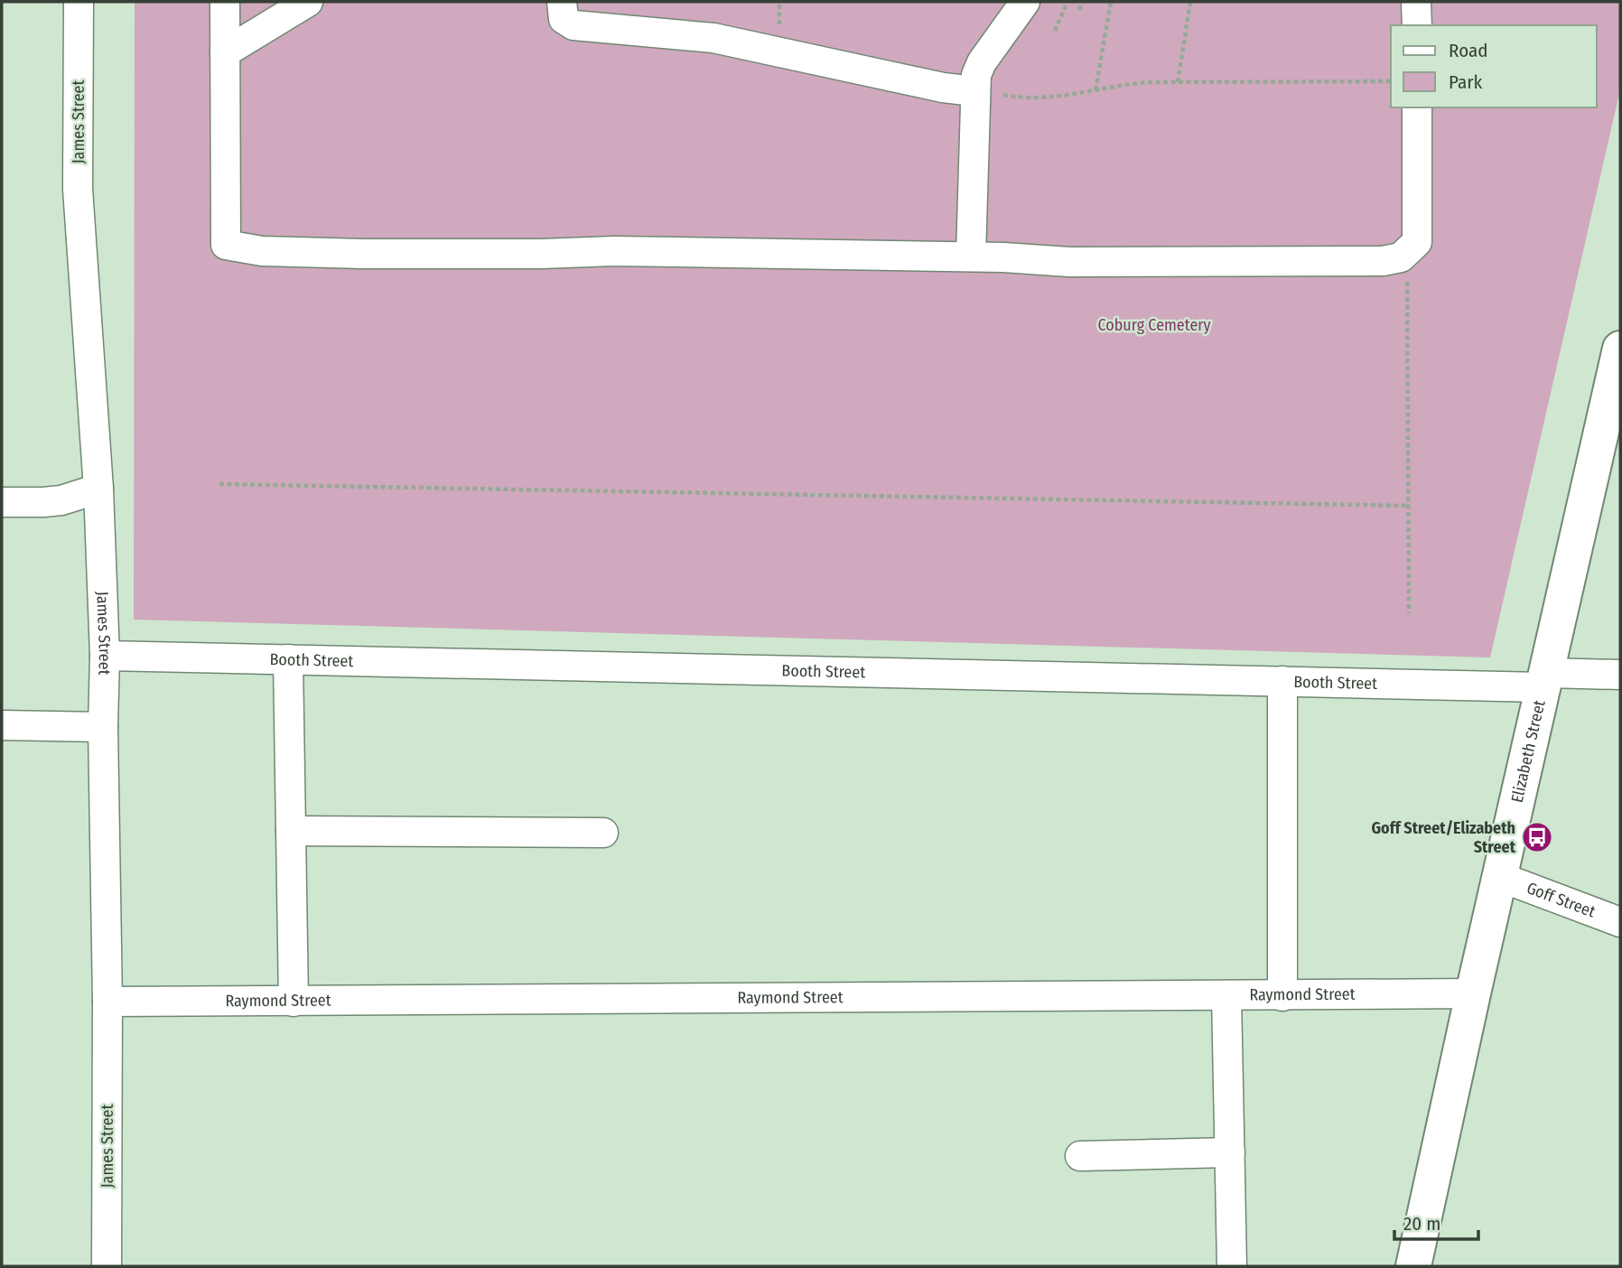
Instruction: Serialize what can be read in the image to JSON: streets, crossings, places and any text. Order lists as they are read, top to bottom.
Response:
{
  "streets": {
    "main road": ["Elizabeth Street"],
    "street": [
      "James Street",
      "Booth Street",
      "Goff Street",
      "Raymond Street"
    ]
  },
  "crossings": [
    ["James Street", "Booth Street"],
    ["James Street", "Raymond Street"],
    ["Booth Street", "Elizabeth Street"],
    ["Elizabeth Street", "Goff Street"],
    ["Elizabeth Street", "Raymond Street"]
  ],
  "parks": ["Coburg Cemetery"],
  "places": {
    "bus stop": ["Goff Street/Elizabeth Street"]
  },
  "legend": ["Road", "Park"],
  "scale_bar": "20 m"
}
